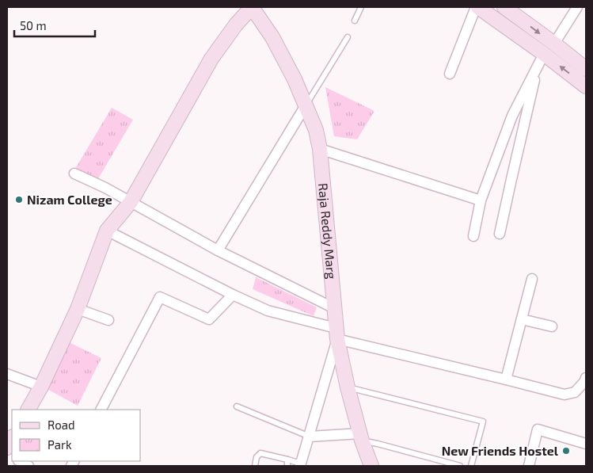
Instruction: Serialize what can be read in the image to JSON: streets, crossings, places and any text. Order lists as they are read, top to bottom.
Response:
{
  "streets": {
    "street": ["Raja Reddy Marg"]
  },
  "places": ["Nizam College", "New Friends Hostel"],
  "legend": ["Road", "Park"],
  "scale_bar": "50 m"
}
